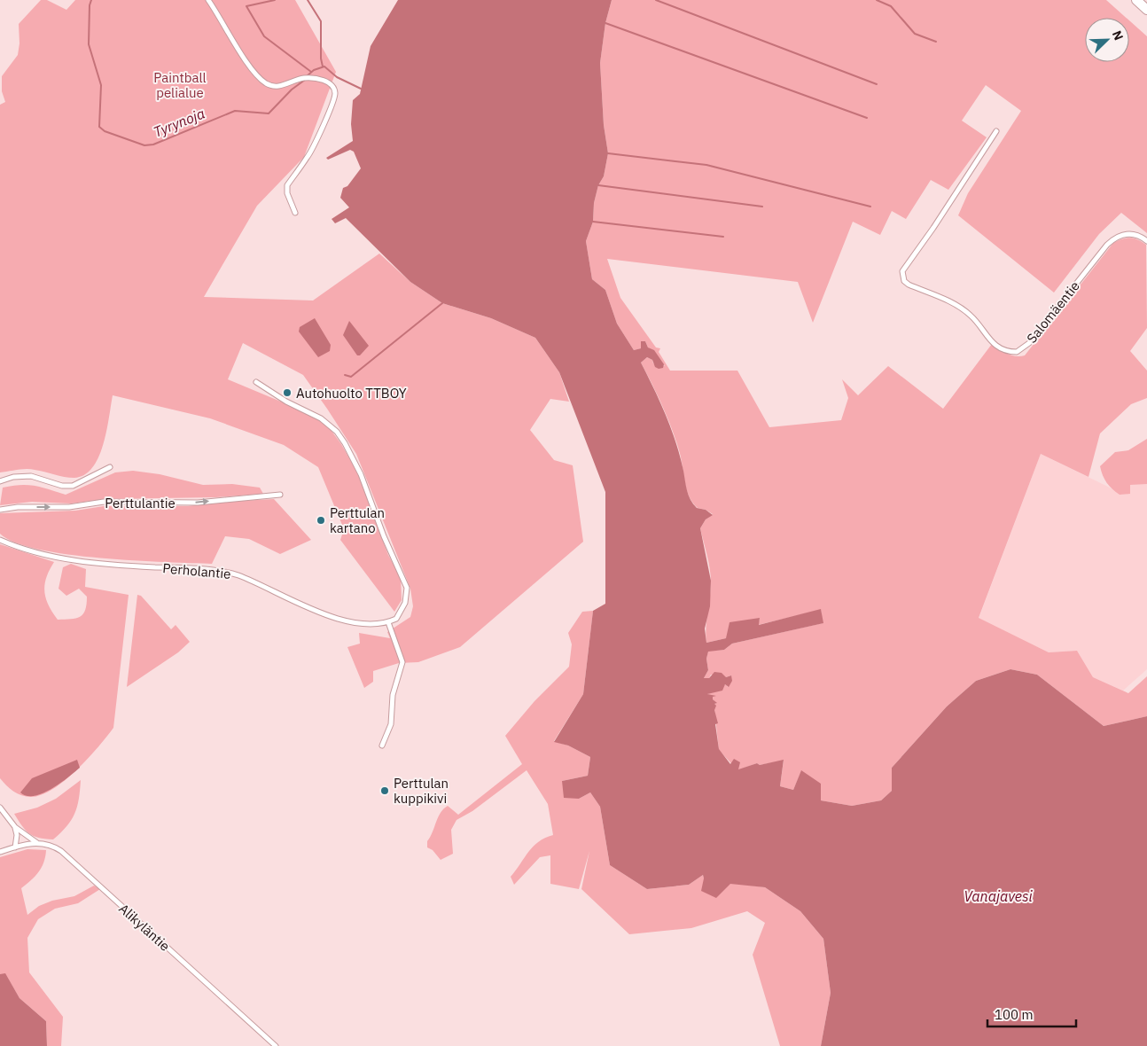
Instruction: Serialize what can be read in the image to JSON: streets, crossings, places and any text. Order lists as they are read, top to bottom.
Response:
{
  "streets": {
    "street": [
      "Salomäentie",
      "Perttulantie",
      "Perholantie",
      "Alikyläntie"
    ]
  },
  "water": ["Tyrynoja", "Vanajavesi"],
  "parks": ["Paintball pelialue"],
  "places": ["Autohuolto TTBOY", "Perttulan kartano", "Perttulan kuppikivi"],
  "scale_bar": "100 m",
  "north": "top right"
}
